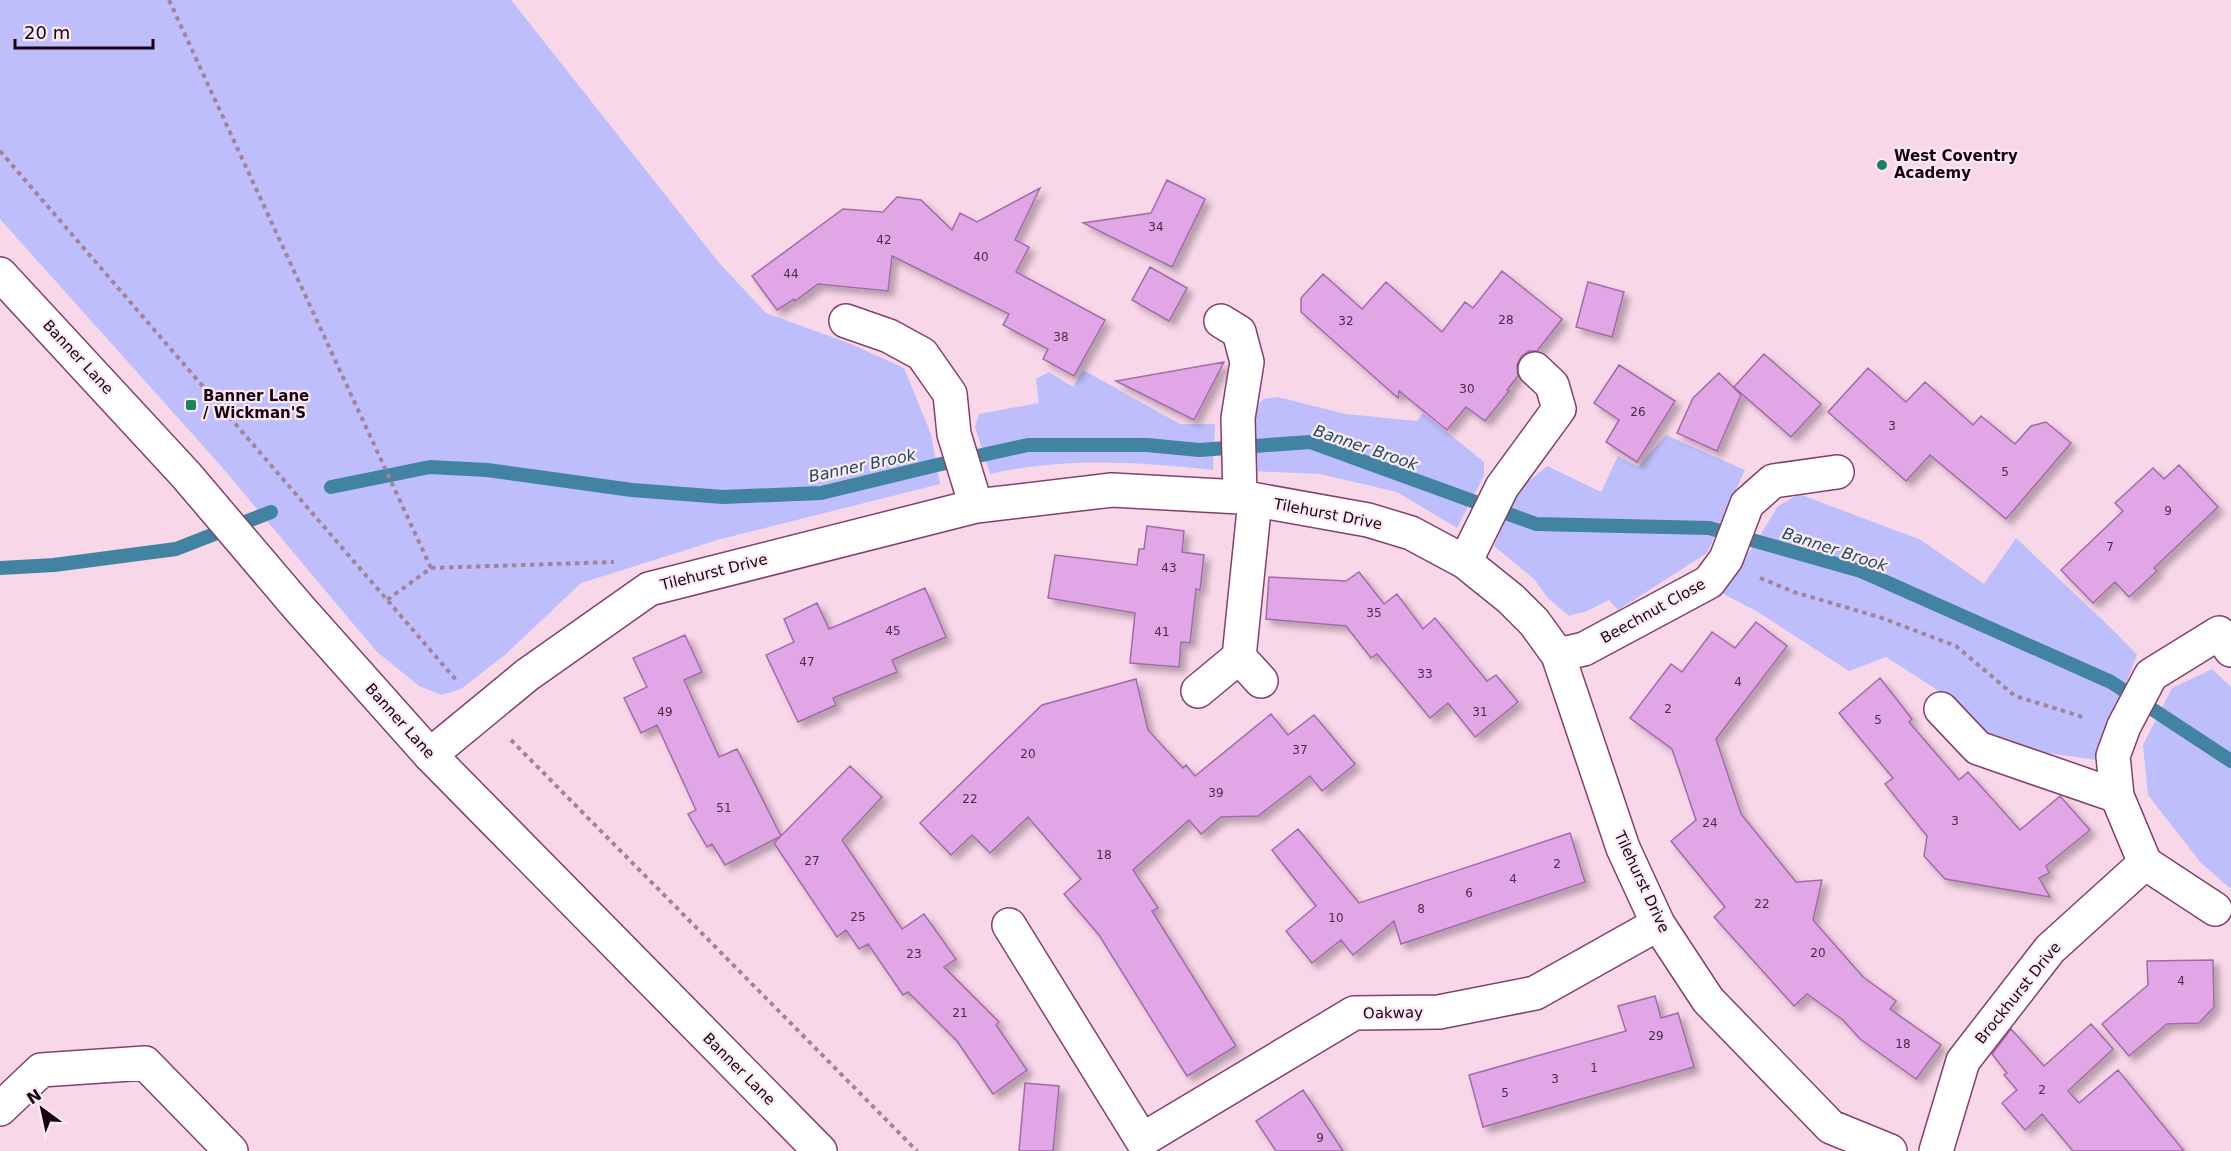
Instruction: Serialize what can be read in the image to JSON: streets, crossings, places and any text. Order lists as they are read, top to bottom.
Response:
{
  "streets": {
    "street": [
      "Banner Lane",
      "Tilehurst Drive",
      "Beechnut Close",
      "Brockhurst Drive",
      "Oakway"
    ]
  },
  "crossings": [
    ["Banner Lane", "Tilehurst Drive"],
    ["Tilehurst Drive", "Beechnut Close"],
    ["Tilehurst Drive", "Oakway"]
  ],
  "water": ["Banner Brook"],
  "places": {
    "other": ["West Coventry Academy"],
    "transit": ["Banner Lane / Wickman'S"]
  },
  "house_numbers": [
    "34",
    "42",
    "40",
    "44",
    "28",
    "32",
    "38",
    "30",
    "26",
    "3",
    "5",
    "9",
    "7",
    "43",
    "35",
    "45",
    "41",
    "47",
    "33",
    "4",
    "2",
    "49",
    "31",
    "5",
    "37",
    "20",
    "39",
    "22",
    "51",
    "3",
    "24",
    "18",
    "27",
    "2",
    "4",
    "6",
    "22",
    "8",
    "25",
    "10",
    "20",
    "23",
    "4",
    "21",
    "29",
    "18",
    "1",
    "3",
    "2",
    "5",
    "9"
  ],
  "scale_bar": "20 m",
  "north": "top left"
}
